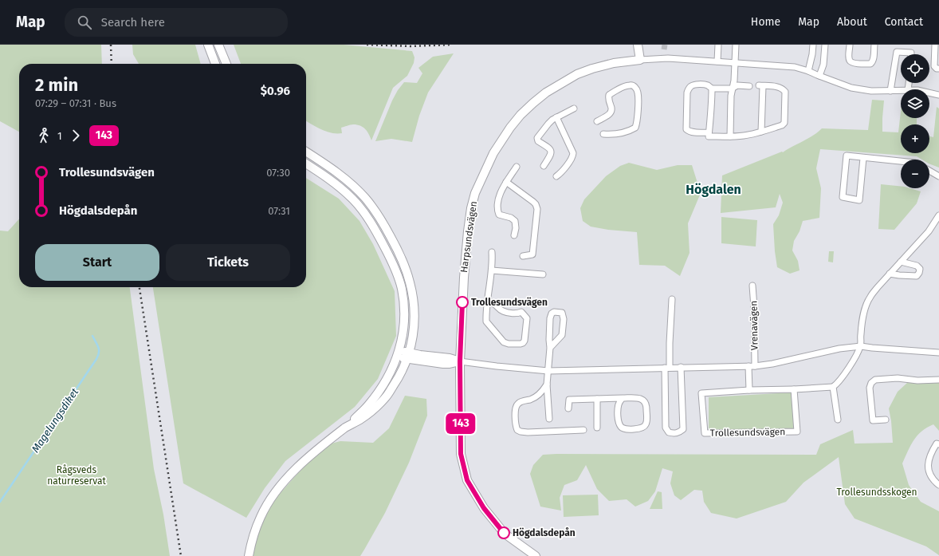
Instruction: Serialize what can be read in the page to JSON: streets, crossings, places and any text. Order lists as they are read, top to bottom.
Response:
{
  "streets": {
    "main road": ["Harpsundsvägen"],
    "street": ["Vrenavägen", "Trollesundsvägen"]
  },
  "districts": ["Högdalen"],
  "water": ["Magelungsdiket"],
  "parks": ["Rågsveds naturreservat", "Trollesundsskogen"],
  "places": ["Trollesundsvägen", "Högdalsdepån"],
  "lines": ["bus line 143"],
  "page": {
    "header": "Map",
    "search": "Search here",
    "nav": [
      "Home",
      "Map",
      "About",
      "Contact"
    ],
    "on_map": "143",
    "map_buttons": ["+", "−"],
    "heading": ["2 min", "07:29 – 07:31 · Bus", "$0.96"],
    "legs": ["1", "143"],
    "list": [
      {
        "name": "Trollesundsvägen",
        "value": "07:30"
      },
      {
        "name": "Högdalsdepån",
        "value": "07:31"
      }
    ],
    "buttons": ["Start", "Tickets"]
  }
}
